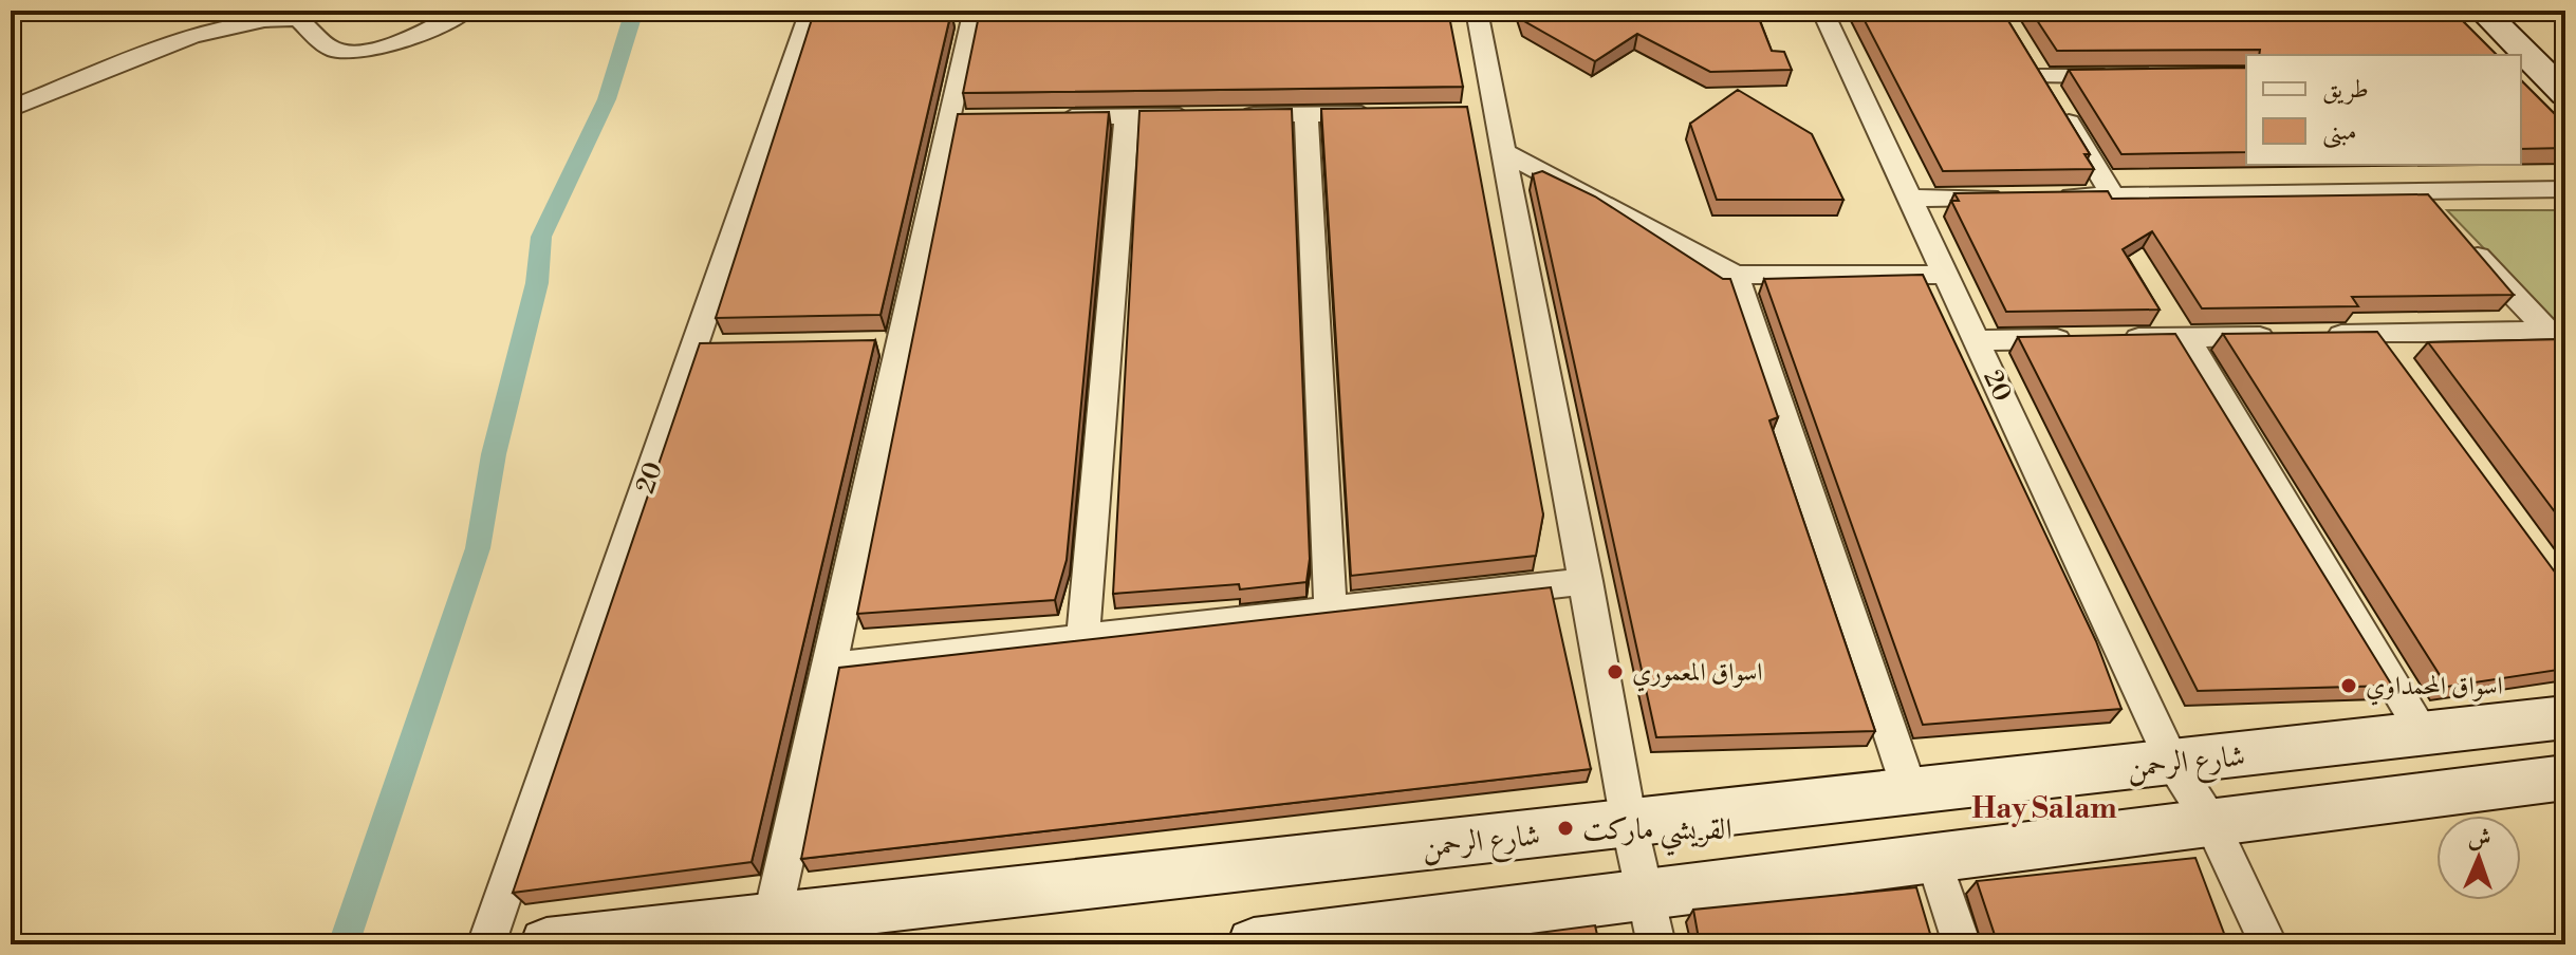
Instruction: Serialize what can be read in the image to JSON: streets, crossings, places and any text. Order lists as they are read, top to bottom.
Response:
{
  "streets": {
    "street": ["20", "شارع الرحمن"]
  },
  "crossings": [
    ["20", "شارع الرحمن"]
  ],
  "districts": ["Hay Salam"],
  "places": ["اسواق المعموري", "اسواق المحمداوي", "القريشي ماركت"],
  "legend": ["طريق", "مبنى"],
  "north": "top"
}
